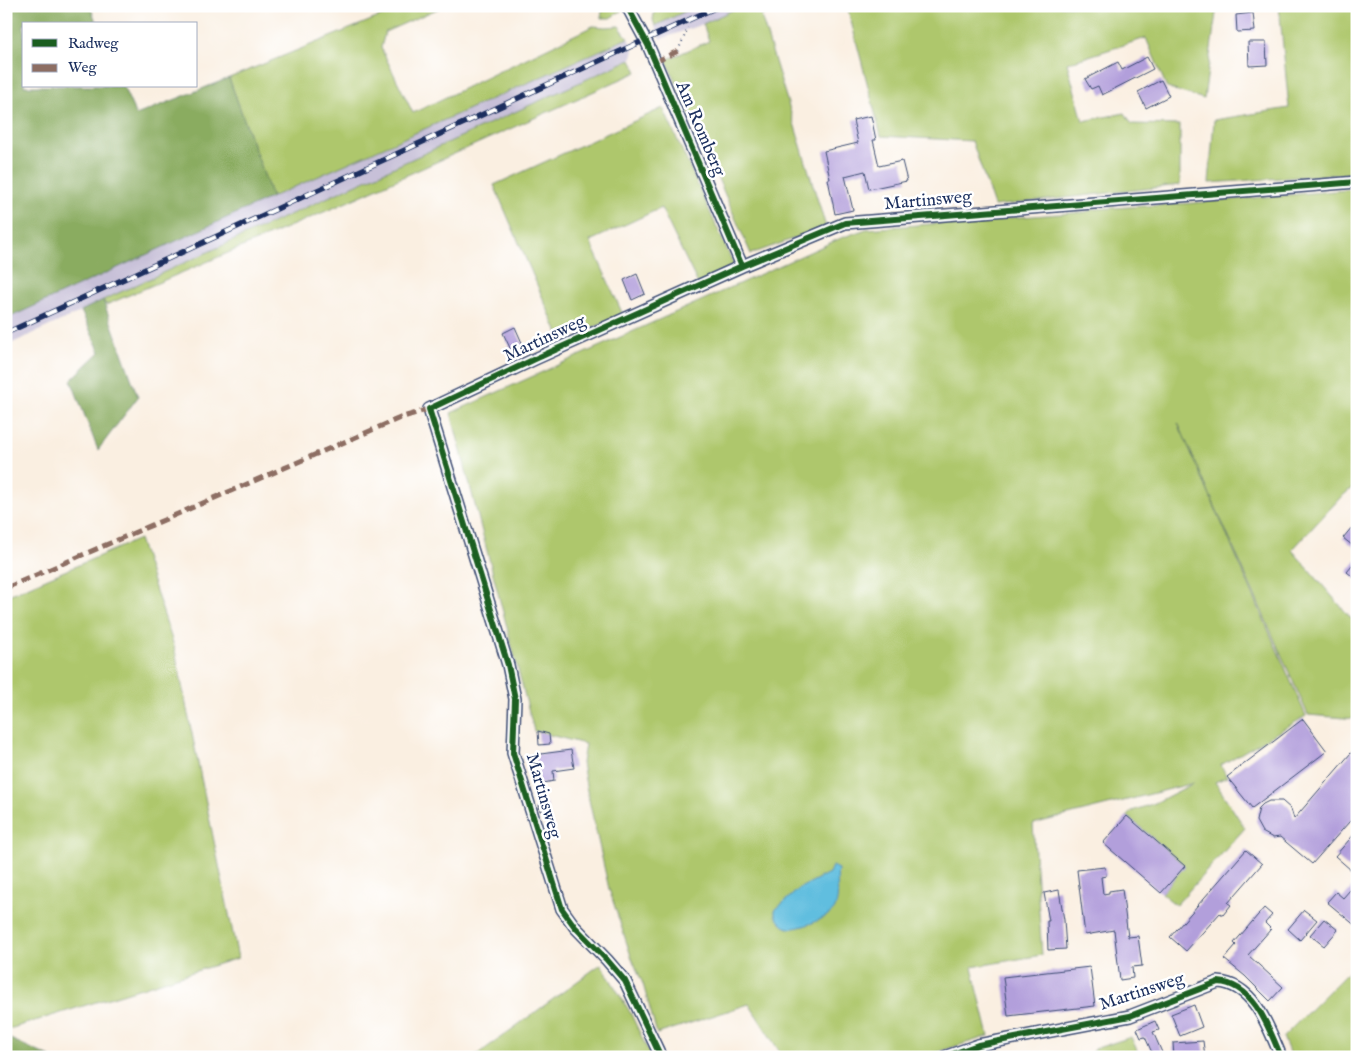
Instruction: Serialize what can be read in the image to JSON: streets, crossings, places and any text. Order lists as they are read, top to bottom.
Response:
{
  "streets": {
    "street": ["Am Romberg", "Martinsweg"]
  },
  "crossings": [
    ["Am Romberg", "Martinsweg"]
  ],
  "legend": ["Radweg", "Weg"]
}
